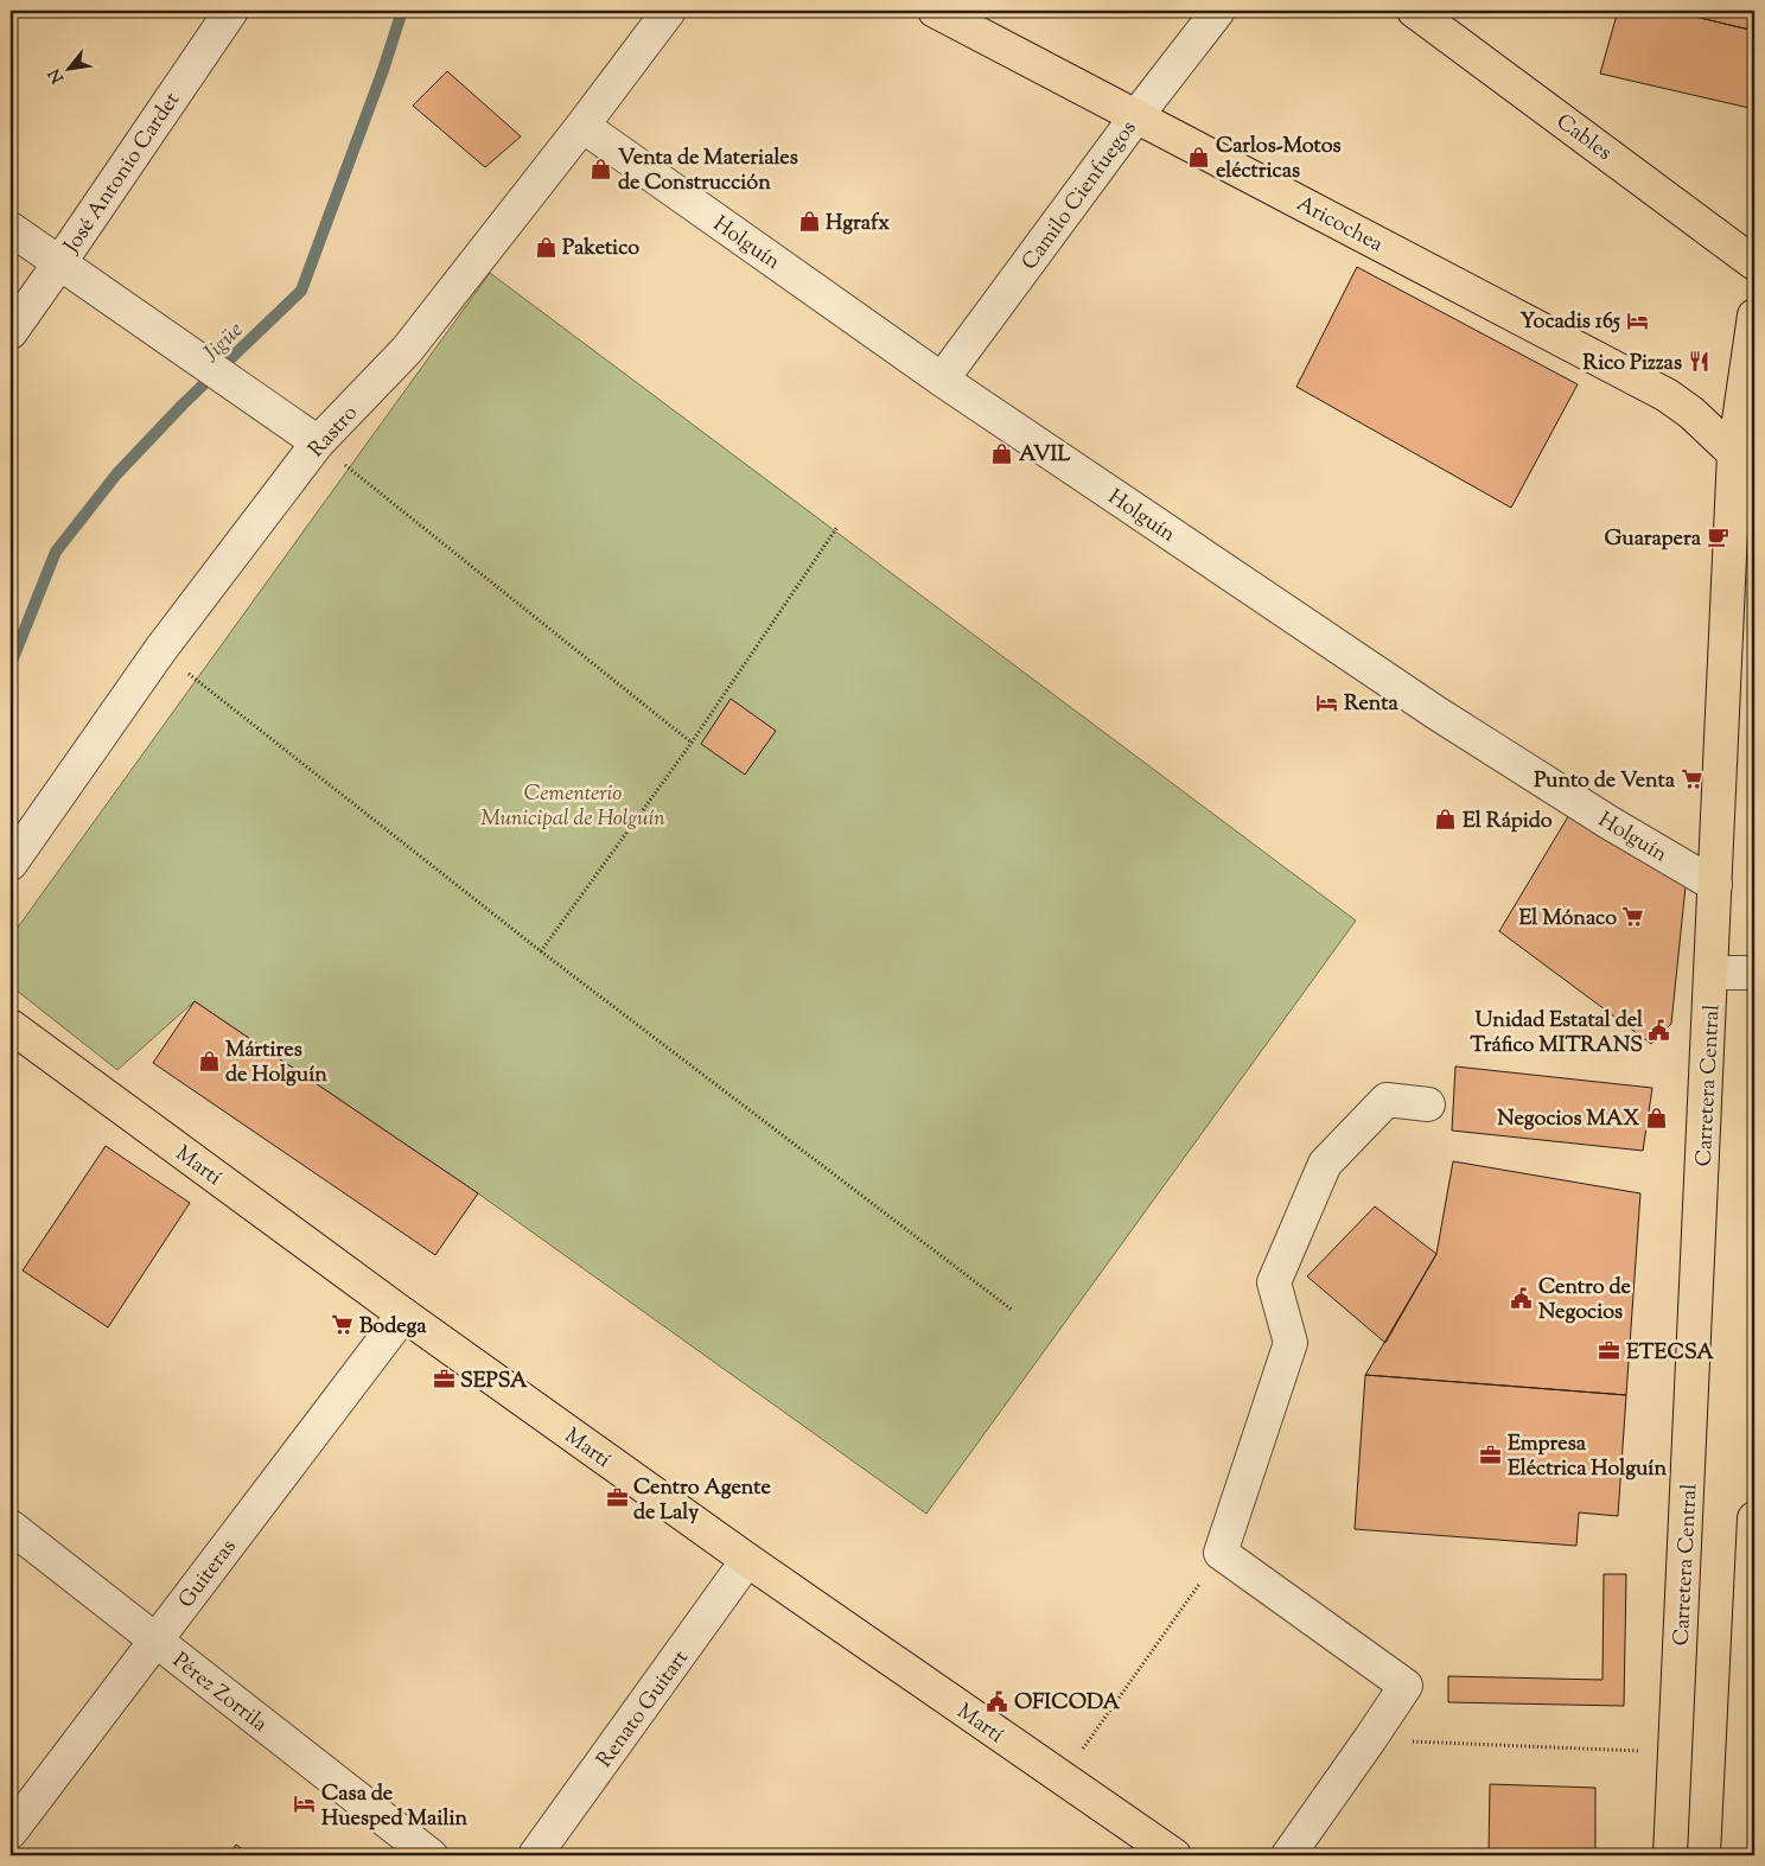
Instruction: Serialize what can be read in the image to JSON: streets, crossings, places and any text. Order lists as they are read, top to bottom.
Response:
{
  "streets": {
    "main road": [
      "Cables",
      "Aricochea",
      "Carretera Central",
      "Martí"
    ],
    "street": [
      "José Antonio Cardet",
      "Camilo Cienfuegos",
      "Holguín",
      "Rastro",
      "Guiteras",
      "Pérez Zorrila",
      "Renato Guitart"
    ]
  },
  "crossings": [
    ["Camilo Cienfuegos", "Aricochea"],
    ["Camilo Cienfuegos", "Holguín"],
    ["Aricochea", "Carretera Central"],
    ["Holguín", "Rastro"],
    ["Holguín", "Carretera Central"],
    ["Martí", "Guiteras"],
    ["Martí", "Renato Guitart"],
    ["Guiteras", "Pérez Zorrila"]
  ],
  "water": ["Jigüe"],
  "parks": ["Cementerio Municipal de Holguín"],
  "places": {
    "shop": [
      "Carlos-Motos eléctricas",
      "Venta de Materiales de Construcción",
      "Hgrafx",
      "Paketico",
      "AVIL",
      "El Rápido",
      "Mártires de Holguín",
      "Negocios MAX"
    ],
    "hotel": ["Yocadis 165", "Renta", "Casa de Huesped Mailin"],
    "restaurant": ["Rico Pizzas"],
    "cafe": ["Guarapera"],
    "supermarket": ["Punto de Venta", "El Mónaco", "Bodega"],
    "public building": ["Unidad Estatal del Tráfico MITRANS", "Centro de Negocios", "OFICODA"],
    "office": [
      "ETECSA",
      "SEPSA",
      "Empresa Eléctrica Holguín",
      "Centro Agente de Laly"
    ]
  },
  "north": "bottom left"
}
